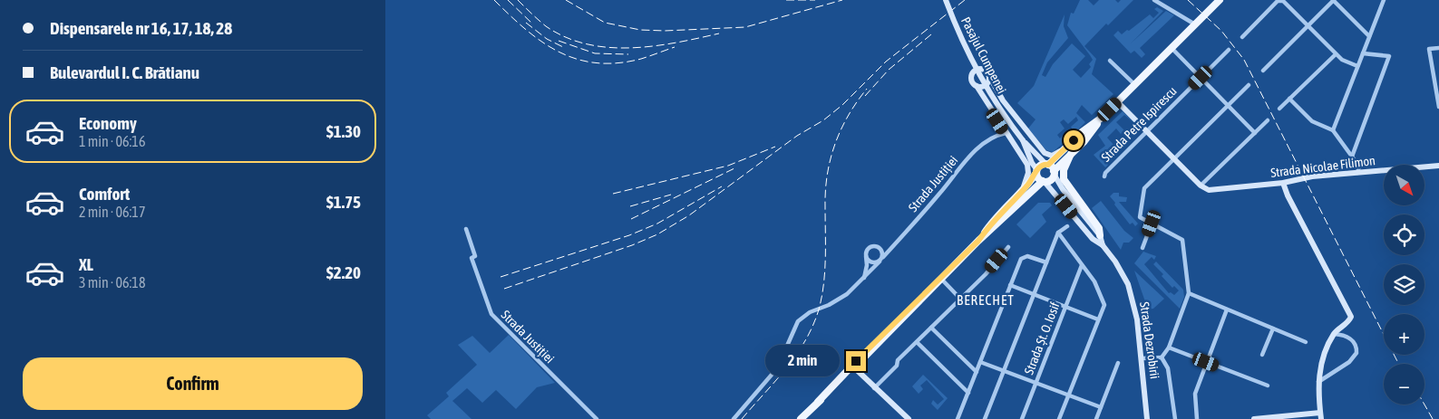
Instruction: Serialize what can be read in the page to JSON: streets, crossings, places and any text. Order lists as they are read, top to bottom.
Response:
{
  "streets": {
    "main road": ["Pasajul Cumpenei", "Strada Nicolae Filimon", "Strada Dezrobirii"],
    "street": ["Strada Petre Ispirescu", "Strada Justiției", "Strada Șt. O. Iosif"]
  },
  "districts": ["BERECHET"],
  "north": "bottom right",
  "page": {
    "banner": ["Dispensarele nr 16, 17, 18, 28", "Bulevardul I. C. Brătianu"],
    "list": [
      {
        "name": "Economy",
        "note": "1 min · 06:16",
        "value": "$1.30"
      },
      {
        "name": "Comfort",
        "note": "2 min · 06:17",
        "value": "$1.75"
      },
      {
        "name": "XL",
        "note": "3 min · 06:18",
        "value": "$2.20"
      }
    ],
    "map_buttons": ["+", "−"],
    "bubble": "2 min",
    "buttons": "Confirm"
  }
}
